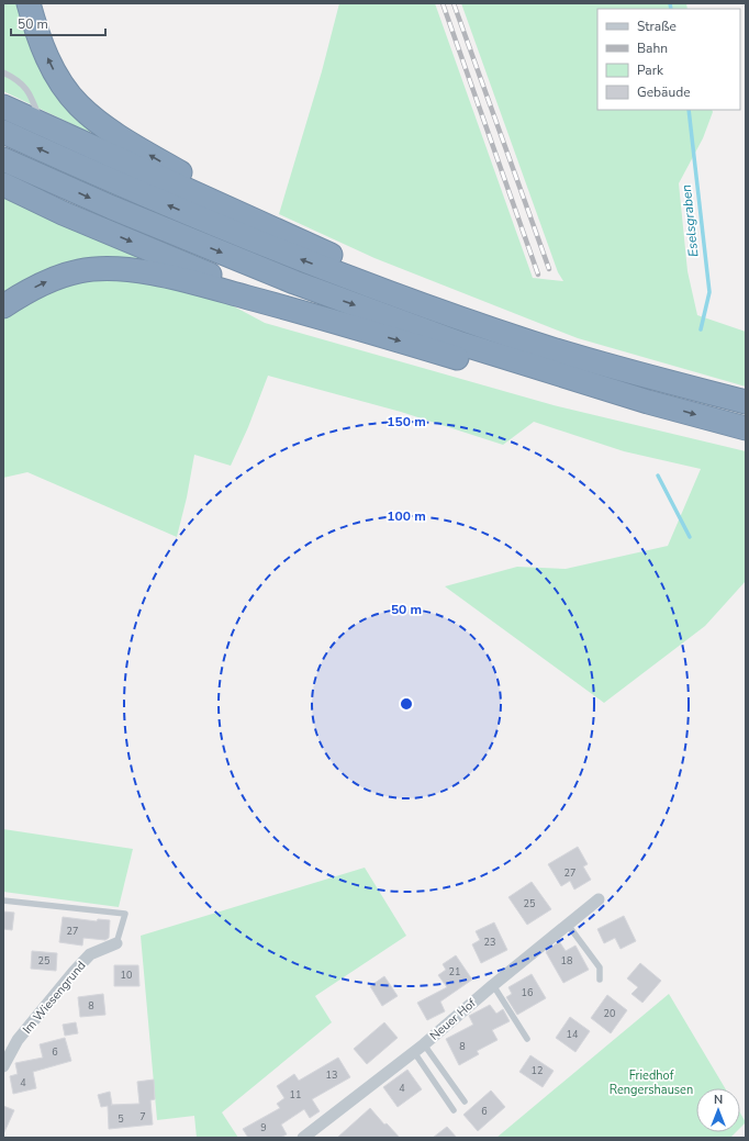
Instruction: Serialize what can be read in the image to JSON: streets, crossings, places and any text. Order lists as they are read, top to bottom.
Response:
{
  "streets": {
    "street": ["Im Wiesengrund", "Neuer Hof"]
  },
  "water": ["Eselsgraben"],
  "parks": ["Friedhof Rengershausen"],
  "house_numbers": [
    "27",
    "25",
    "27",
    "23",
    "25",
    "18",
    "21",
    "10",
    "16",
    "8",
    "20",
    "14",
    "8",
    "6",
    "12",
    "13",
    "4",
    "4",
    "11",
    "6",
    "7",
    "5",
    "9"
  ],
  "legend": [
    "Straße",
    "Bahn",
    "Park",
    "Gebäude"
  ],
  "scale_bar": "50 m",
  "north": "top",
  "rings": ["150 m", "100 m", "50 m"]
}
